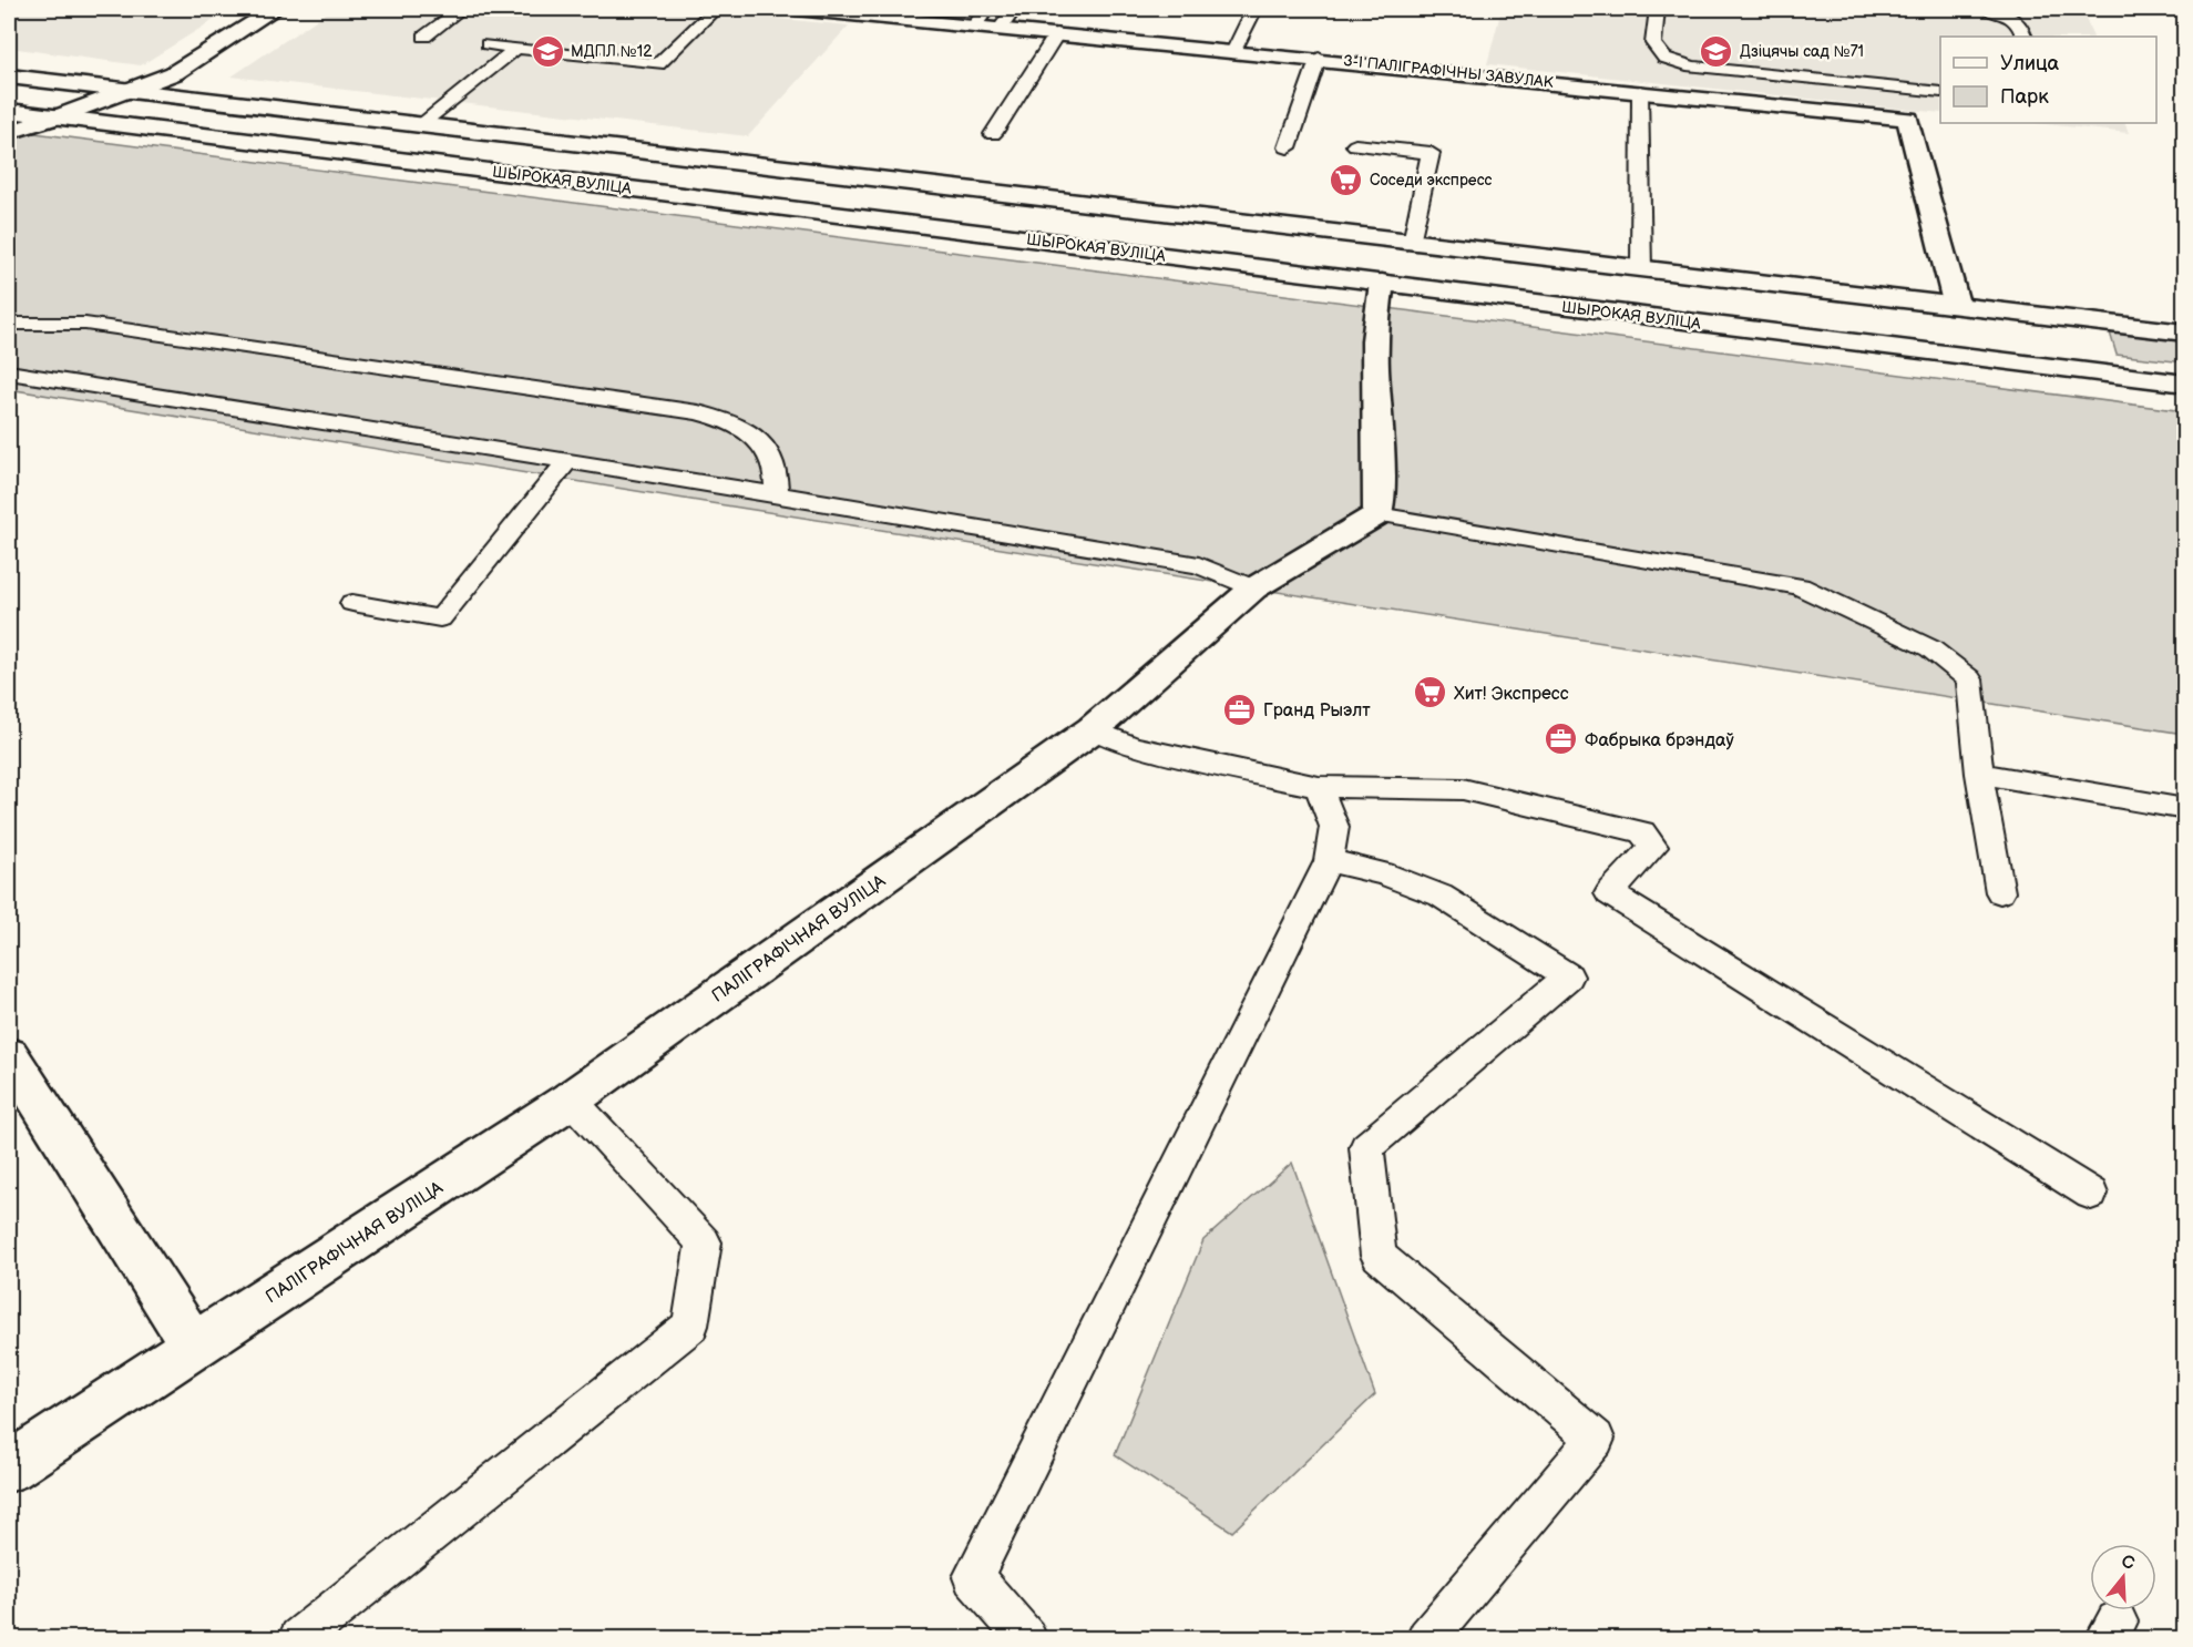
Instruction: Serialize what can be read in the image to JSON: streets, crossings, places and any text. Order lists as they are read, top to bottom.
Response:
{
  "streets": {
    "main road": ["3-І ПАЛІГРАФІЧНЫ ЗАВУЛАК", "ШЫРОКАЯ ВУЛІЦА", "ПАЛІГРАФІЧНАЯ ВУЛІЦА"]
  },
  "places": {
    "school or university": ["МДПЛ №12", "Дзіцячы сад №71"],
    "supermarket": ["Соседи экспресс", "Хит! Экспресс"],
    "office": ["Гранд Рыэлт", "Фабрыка брэндаў"]
  },
  "legend": ["Улица", "Парк"],
  "north": "top"
}
